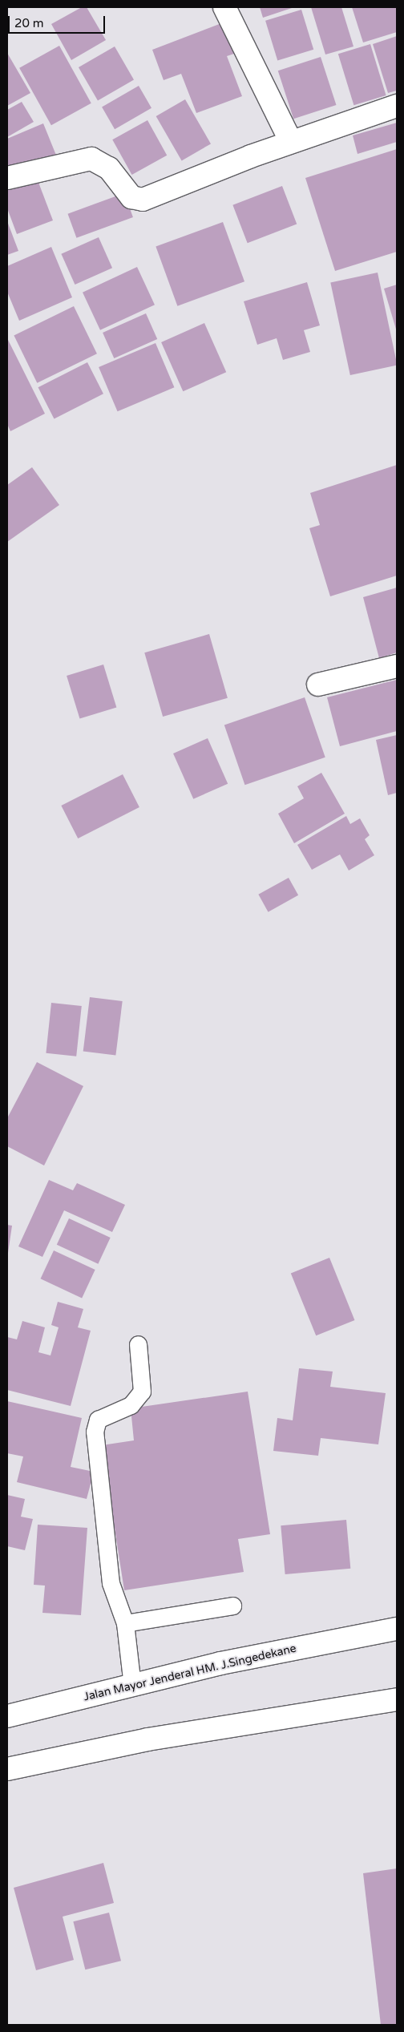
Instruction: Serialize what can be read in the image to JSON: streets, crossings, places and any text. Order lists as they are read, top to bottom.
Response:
{
  "streets": {
    "main road": ["Jalan Mayor Jenderal HM. J.Singedekane"]
  },
  "scale_bar": "20 m"
}
